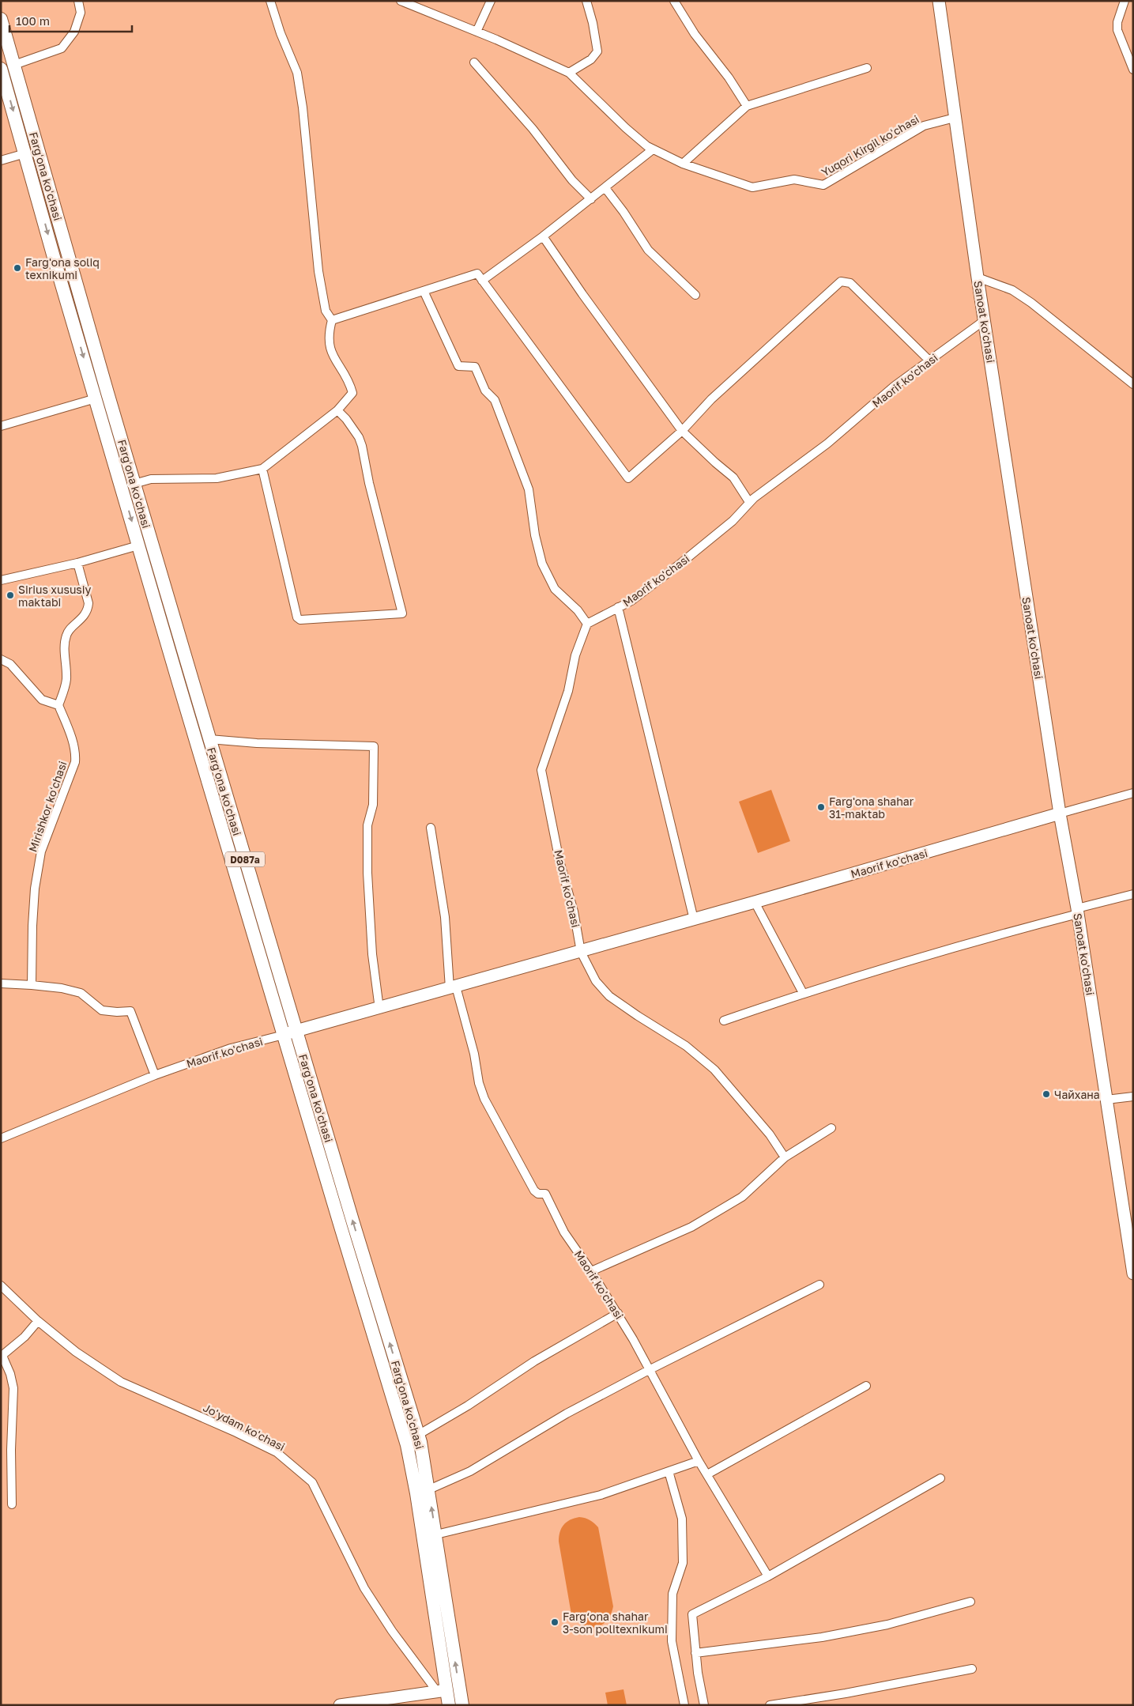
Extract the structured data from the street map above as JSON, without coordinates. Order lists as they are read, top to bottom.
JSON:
{
  "streets": {
    "main road": [
      "Fargʻona koʻchasi",
      "Sanoat ko'chasi",
      "Maorif ko'chasi",
      "D087a"
    ],
    "street": ["Yuqori Kirgil koʻchasi", "Mirishkor koʻchasi", "Jo'ydam ko'chasi"]
  },
  "crossings": [
    ["Yuqori Kirgil koʻchasi", "Sanoat ko'chasi"],
    ["Fargʻona koʻchasi", "Maorif ko'chasi"],
    ["Fargʻona koʻchasi", "Jo'ydam ko'chasi"],
    ["Sanoat ko'chasi", "Maorif ko'chasi"]
  ],
  "places": [
    "Farg'ona soliq texnikumi",
    "Sirius xususiy maktabi",
    "Farg'ona shahar 31-maktab",
    "Чайхана",
    "Farg‘ona shahar 3-son politexnikumi"
  ],
  "scale_bar": "100 m"
}
